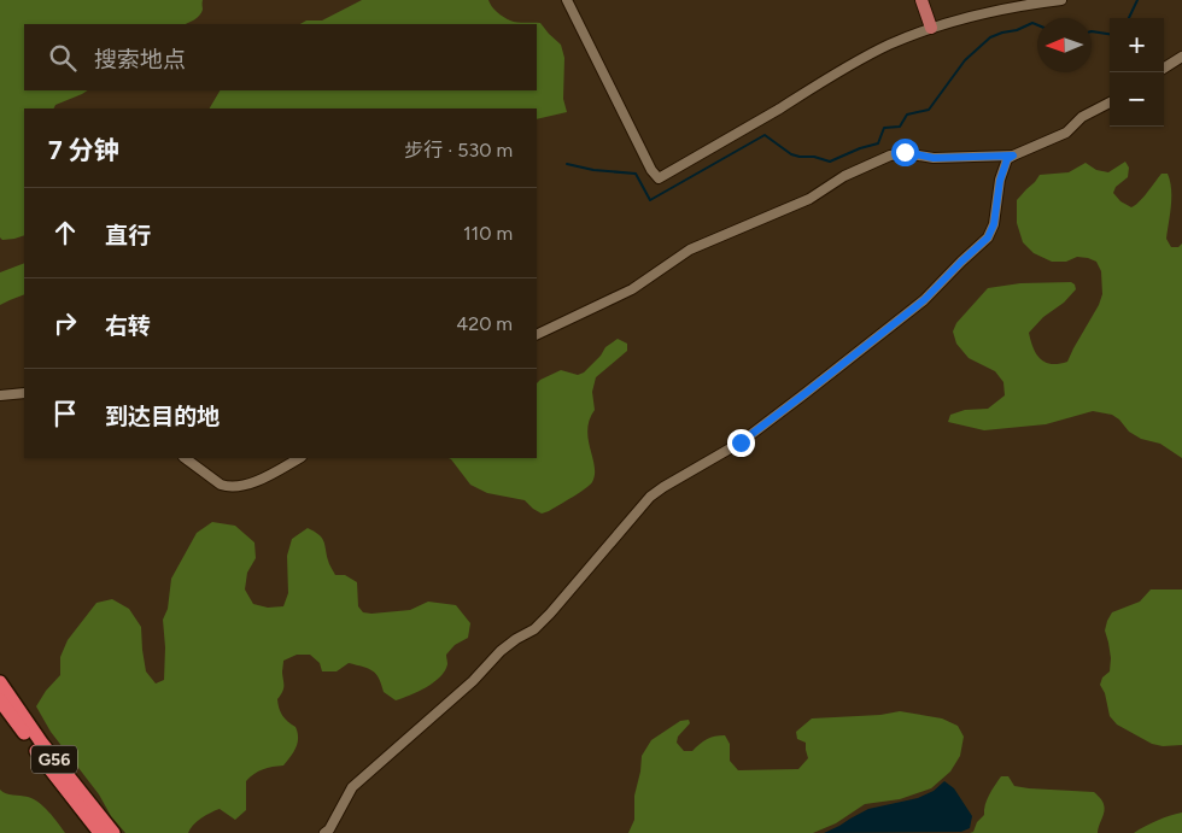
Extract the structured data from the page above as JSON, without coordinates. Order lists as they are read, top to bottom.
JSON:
{
  "streets": {
    "highway": ["G56"]
  },
  "north": "left",
  "page": {
    "map_buttons": ["+", "−"],
    "search": "搜索地点",
    "heading": ["7 分钟", "步行 · 530 m"],
    "list": [
      ["直行", "110 m"],
      ["右转", "420 m"],
      "到达目的地"
    ]
  }
}
